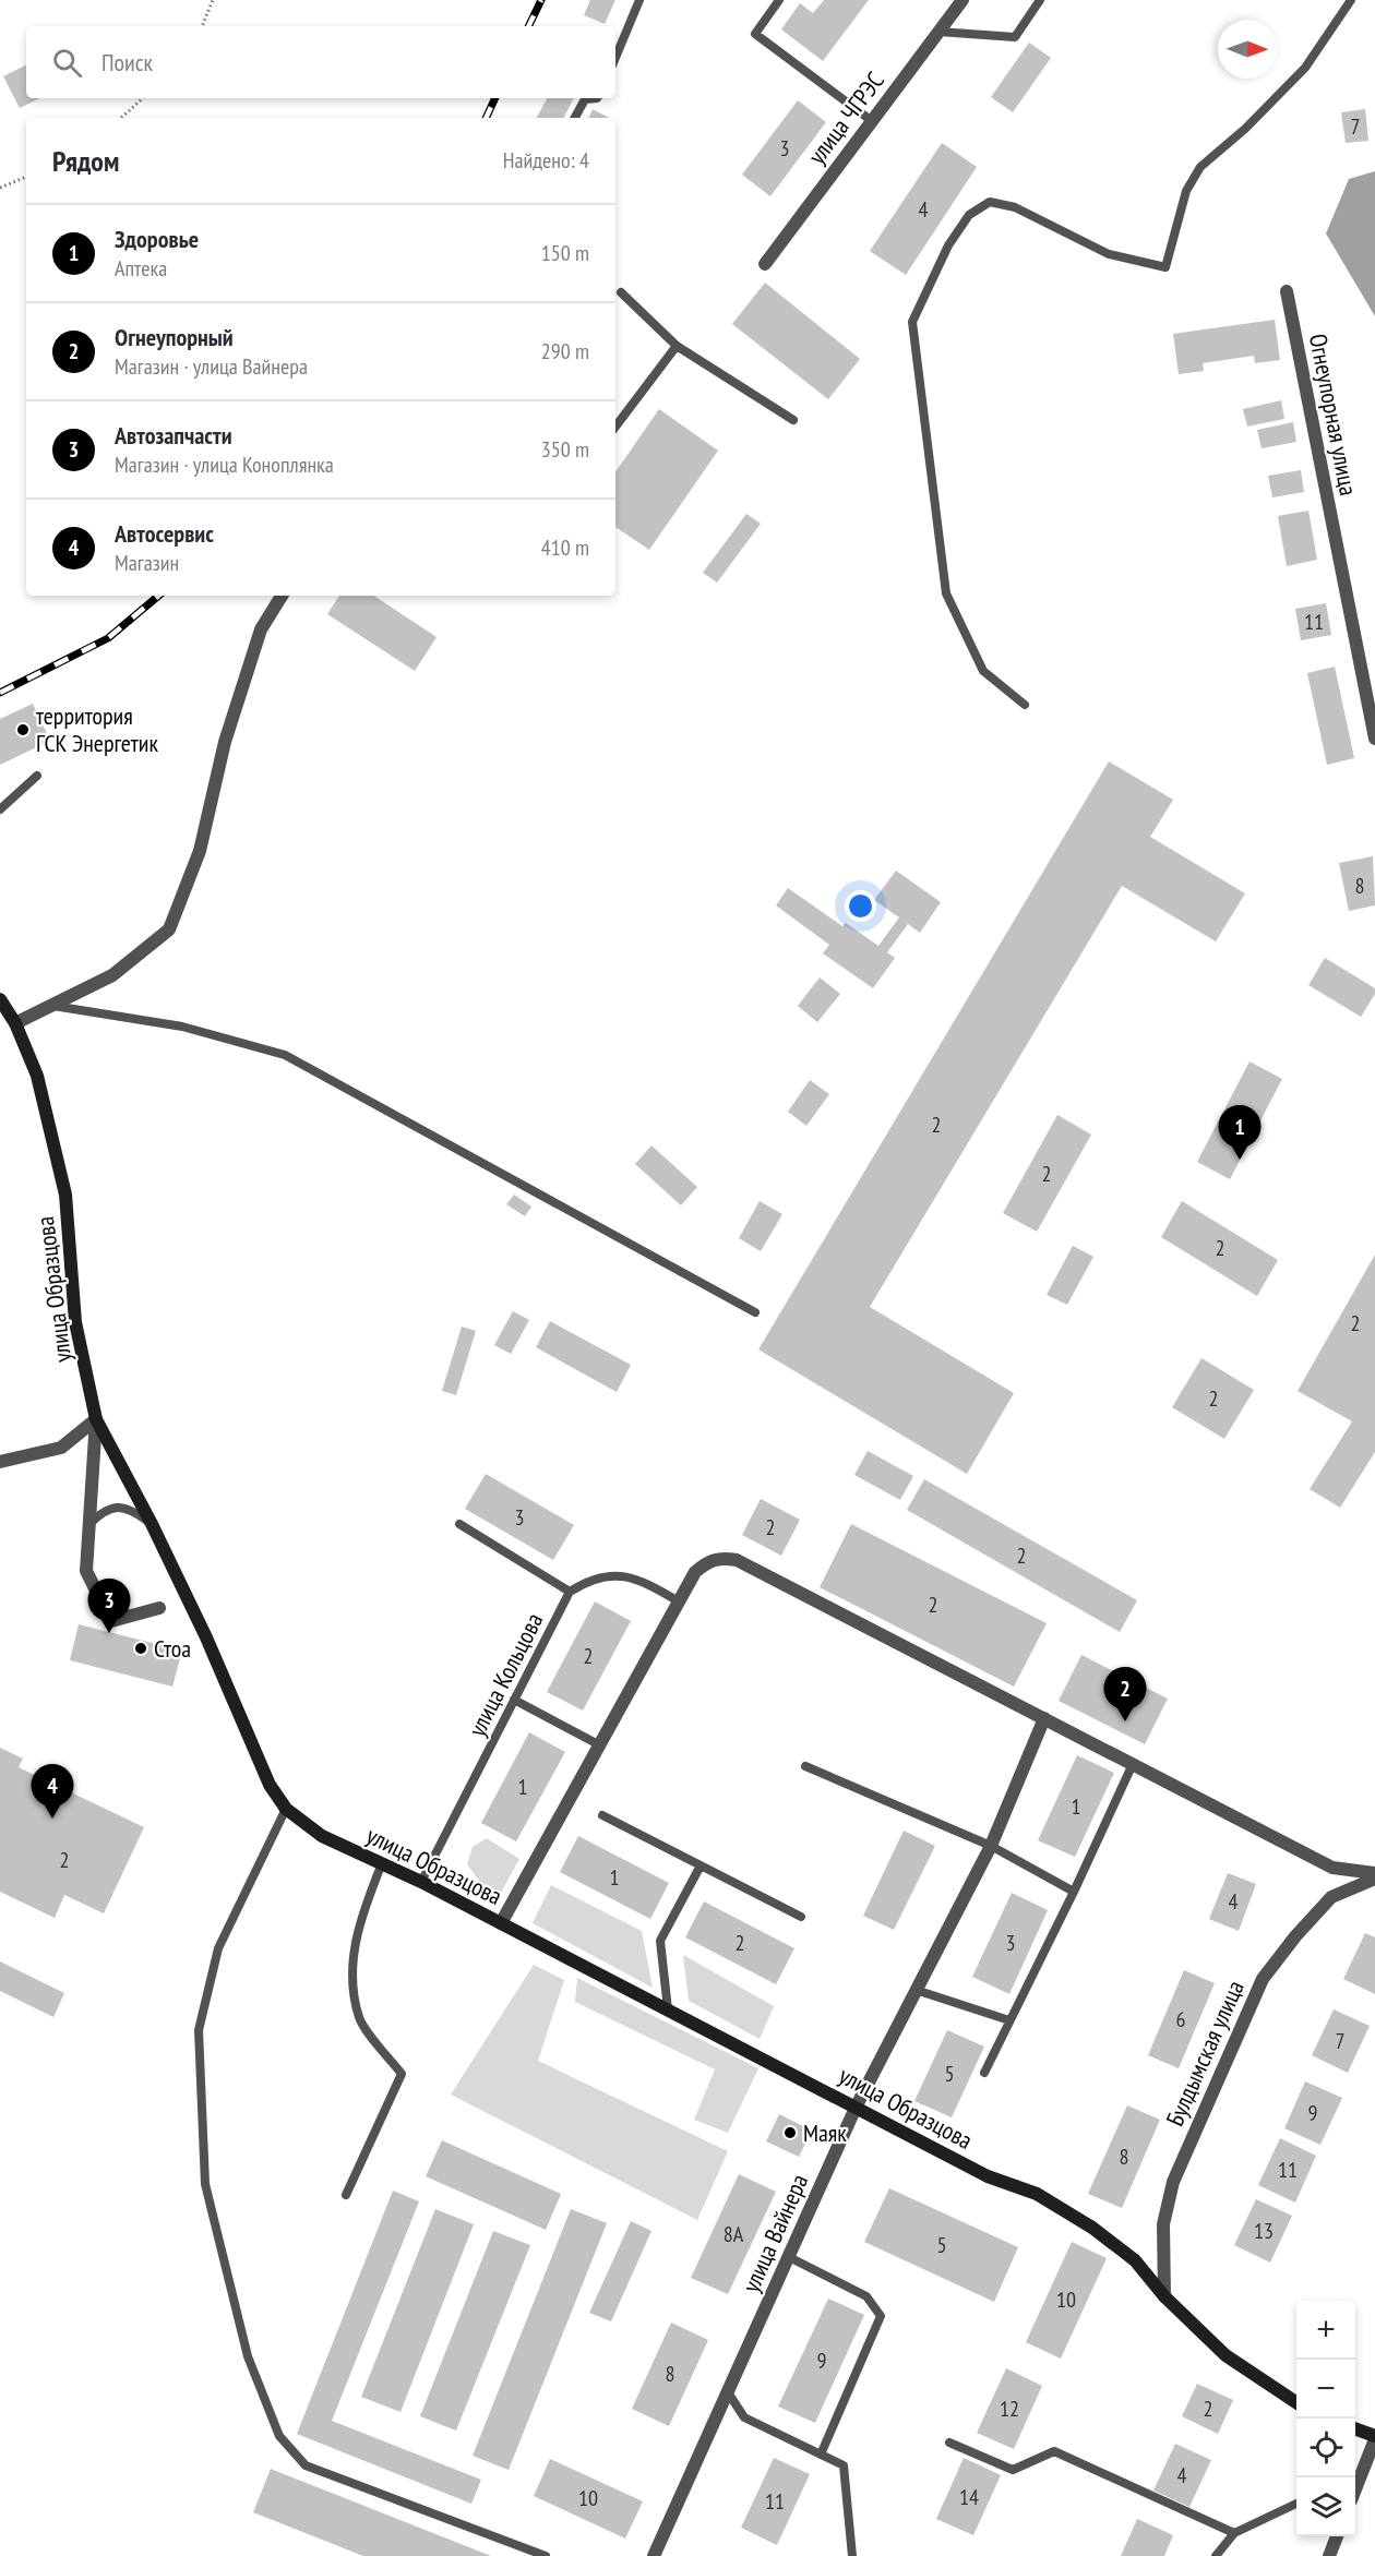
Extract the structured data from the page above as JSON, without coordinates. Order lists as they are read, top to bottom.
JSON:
{
  "streets": {
    "main road": ["улица Образцова"],
    "street": [
      "улица ЧГРЭС",
      "Огнеупорная улица",
      "Булдымская улица",
      "улица Вайнера"
    ],
    "lane": ["улица Кольцова"]
  },
  "crossings": [
    ["улица Образцова", "улица Кольцова"],
    ["улица Образцова", "Булдымская улица"],
    ["улица Образцова", "улица Вайнера"]
  ],
  "places": ["территория ГСК Энергетик", "Стоа", "Маяк"],
  "house_numbers": [
    "7",
    "3",
    "4",
    "11",
    "8",
    "2",
    "2",
    "2",
    "2",
    "2",
    "3",
    "2",
    "2",
    "2",
    "2",
    "1",
    "1",
    "2",
    "1",
    "4",
    "2",
    "3",
    "6",
    "7",
    "5",
    "9",
    "8",
    "11",
    "13",
    "8А",
    "5",
    "10",
    "9",
    "8",
    "12",
    "2",
    "4",
    "14",
    "10",
    "11"
  ],
  "north": "right",
  "page": {
    "search": "Поиск",
    "heading": ["Рядом", "Найдено: 4"],
    "list": [
      {
        "mark": "1",
        "name": "Здоровье",
        "note": "Аптека",
        "value": "150 m"
      },
      {
        "mark": "2",
        "name": "Огнеупорный",
        "note": "Магазин · улица Вайнера",
        "value": "290 m"
      },
      {
        "mark": "3",
        "name": "Автозапчасти",
        "note": "Магазин · улица Коноплянка",
        "value": "350 m"
      },
      {
        "mark": "4",
        "name": "Автосервис",
        "note": "Магазин",
        "value": "410 m"
      }
    ],
    "pins": [
      "1",
      "3",
      "2",
      "4"
    ],
    "map_buttons": ["+", "−"]
  }
}
